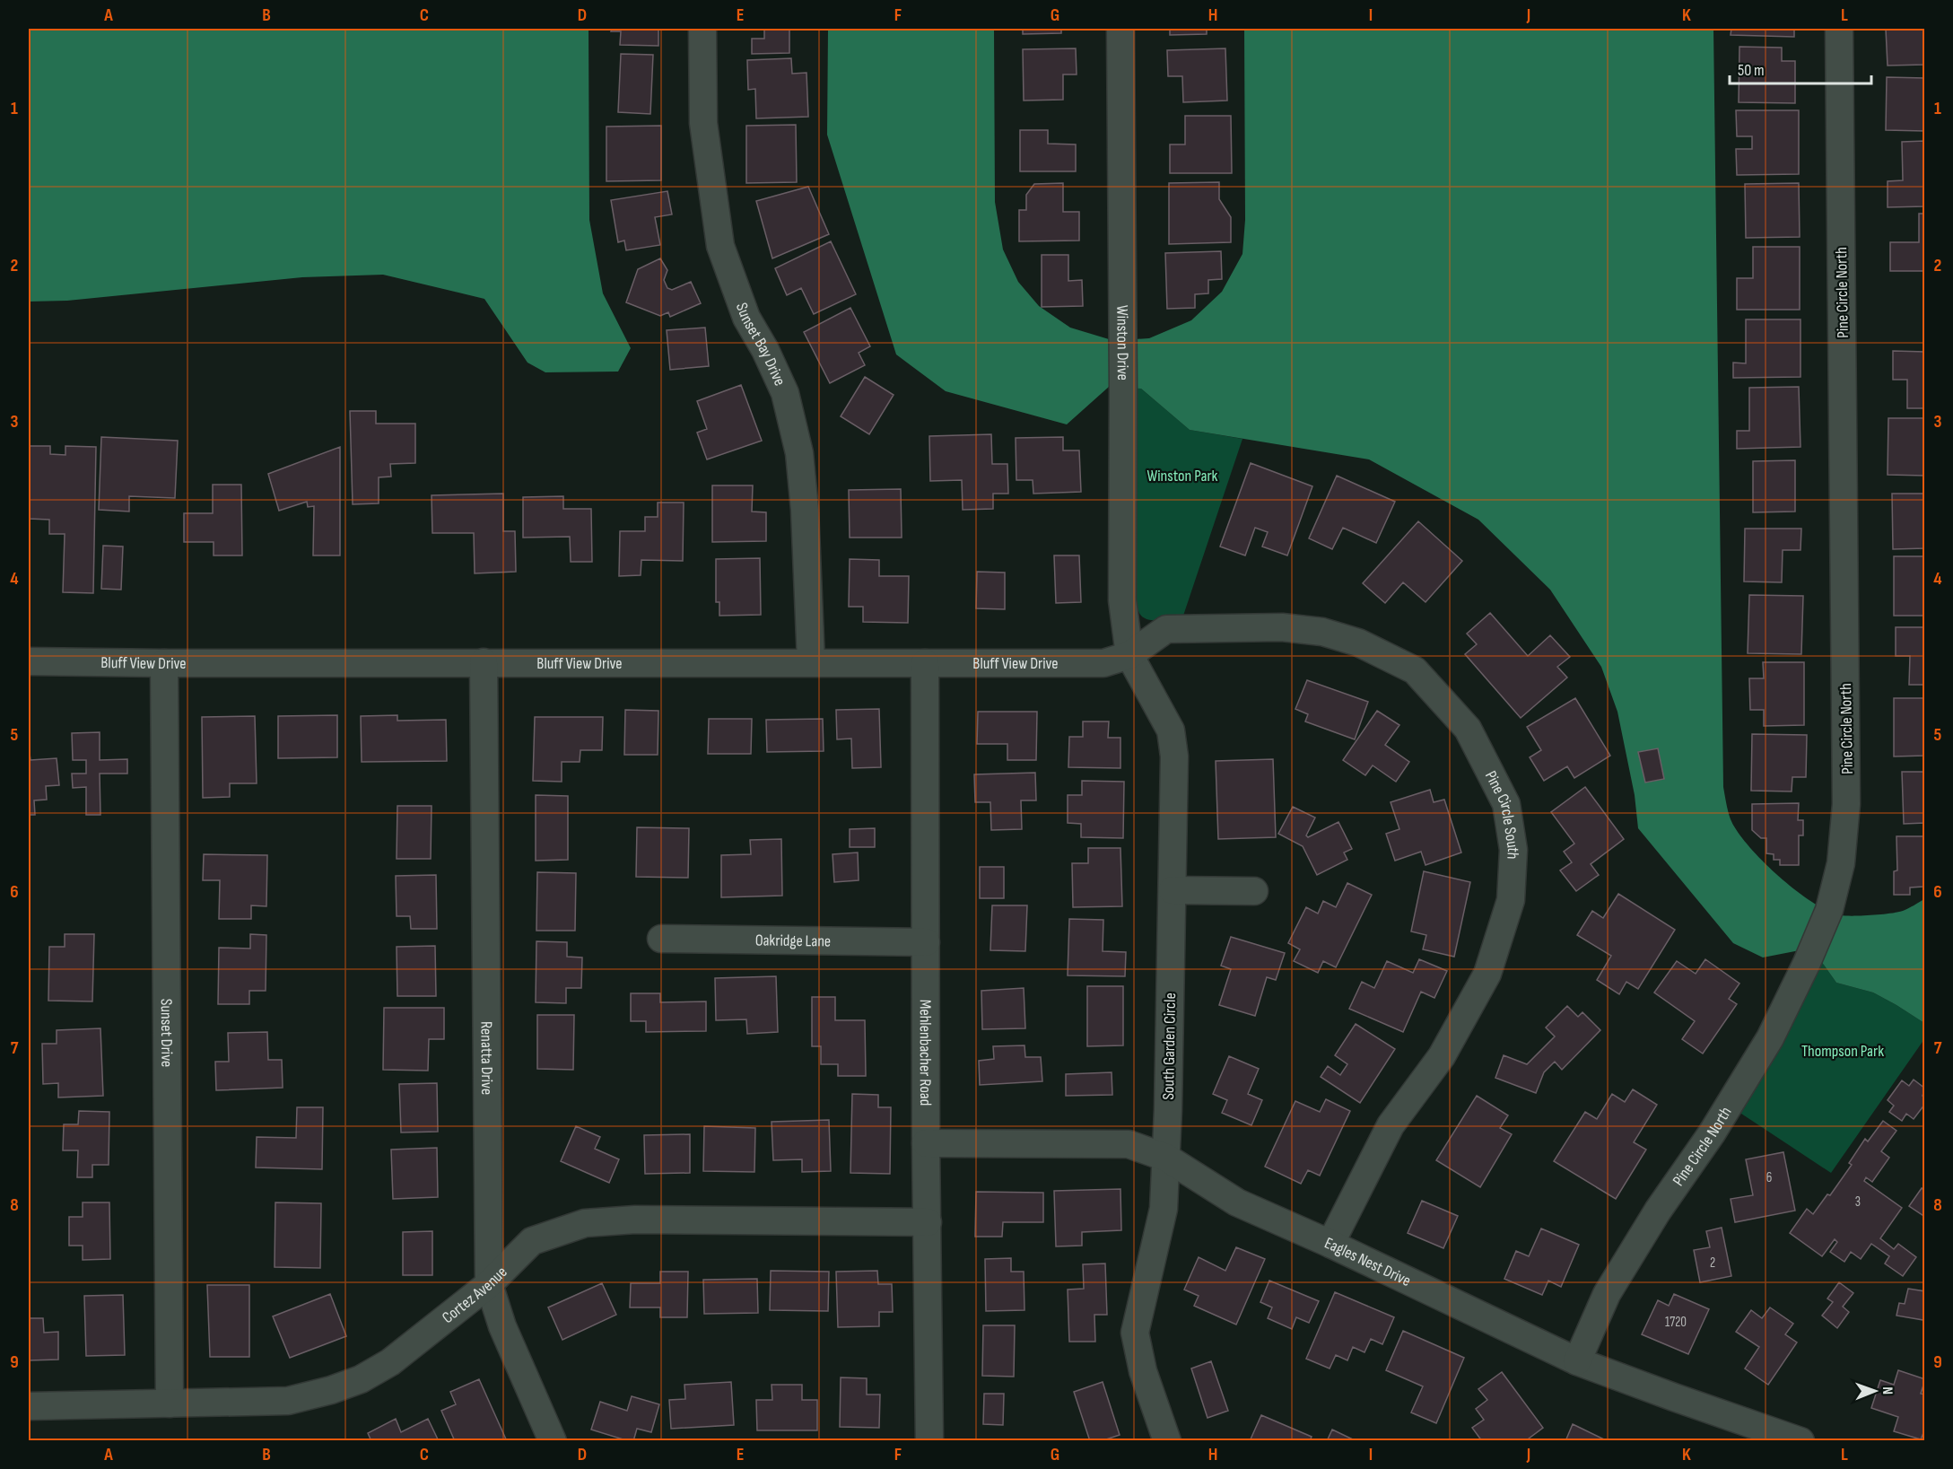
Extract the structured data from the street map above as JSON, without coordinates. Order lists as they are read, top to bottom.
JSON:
{
  "streets": {
    "street": [
      "Pine Circle North",
      "Winston Drive",
      "Sunset Bay Drive",
      "Bluff View Drive",
      "Pine Circle South",
      "Oakridge Lane",
      "Sunset Drive",
      "South Garden Circle",
      "Mehlenbacher Road",
      "Renatta Drive",
      "Eagles Nest Drive",
      "Cortez Avenue"
    ]
  },
  "crossings": [
    ["Pine Circle North", "Eagles Nest Drive"],
    ["Winston Drive", "Bluff View Drive"],
    ["Winston Drive", "Pine Circle South"],
    ["Winston Drive", "South Garden Circle"],
    ["Sunset Bay Drive", "Bluff View Drive"],
    ["Bluff View Drive", "Pine Circle South"],
    ["Bluff View Drive", "Sunset Drive"],
    ["Bluff View Drive", "South Garden Circle"],
    ["Bluff View Drive", "Mehlenbacher Road"],
    ["Bluff View Drive", "Renatta Drive"],
    ["Pine Circle South", "South Garden Circle"],
    ["Pine Circle South", "Eagles Nest Drive"],
    ["Oakridge Lane", "Mehlenbacher Road"],
    ["Sunset Drive", "Cortez Avenue"],
    ["South Garden Circle", "Eagles Nest Drive"],
    ["Mehlenbacher Road", "Eagles Nest Drive"],
    ["Mehlenbacher Road", "Cortez Avenue"],
    ["Renatta Drive", "Cortez Avenue"]
  ],
  "parks": ["Winston Park", "Thompson Park"],
  "house_numbers": [
    "6",
    "3",
    "2",
    "1720"
  ],
  "scale_bar": "50 m",
  "north": "right",
  "grid": {
    "columns": [
      "A",
      "B",
      "C",
      "D",
      "E",
      "F",
      "G",
      "H",
      "I",
      "J",
      "K",
      "L"
    ],
    "rows": [
      "1",
      "2",
      "3",
      "4",
      "5",
      "6",
      "7",
      "8",
      "9"
    ]
  }
}
